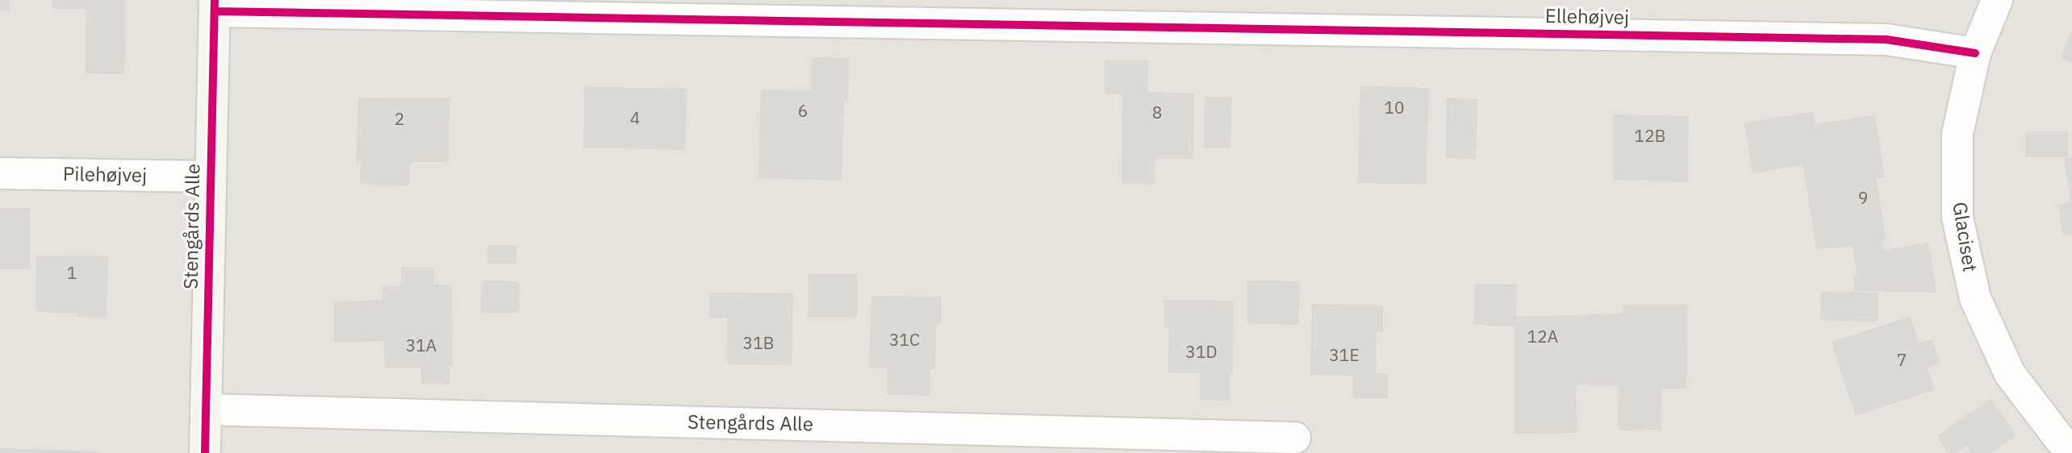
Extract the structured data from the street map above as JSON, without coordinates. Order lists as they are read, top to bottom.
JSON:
{
  "streets": {
    "street": [
      "Ellehøjvej",
      "Pilehøjvej",
      "Stengårds Alle",
      "Glaciset"
    ]
  },
  "crossings": [
    ["Ellehøjvej", "Stengårds Alle"],
    ["Ellehøjvej", "Glaciset"],
    ["Pilehøjvej", "Stengårds Alle"]
  ],
  "house_numbers": [
    "10",
    "6",
    "8",
    "4",
    "2",
    "12B",
    "9",
    "1",
    "12A",
    "31C",
    "31B",
    "31A",
    "31D",
    "31E",
    "7"
  ]
}
